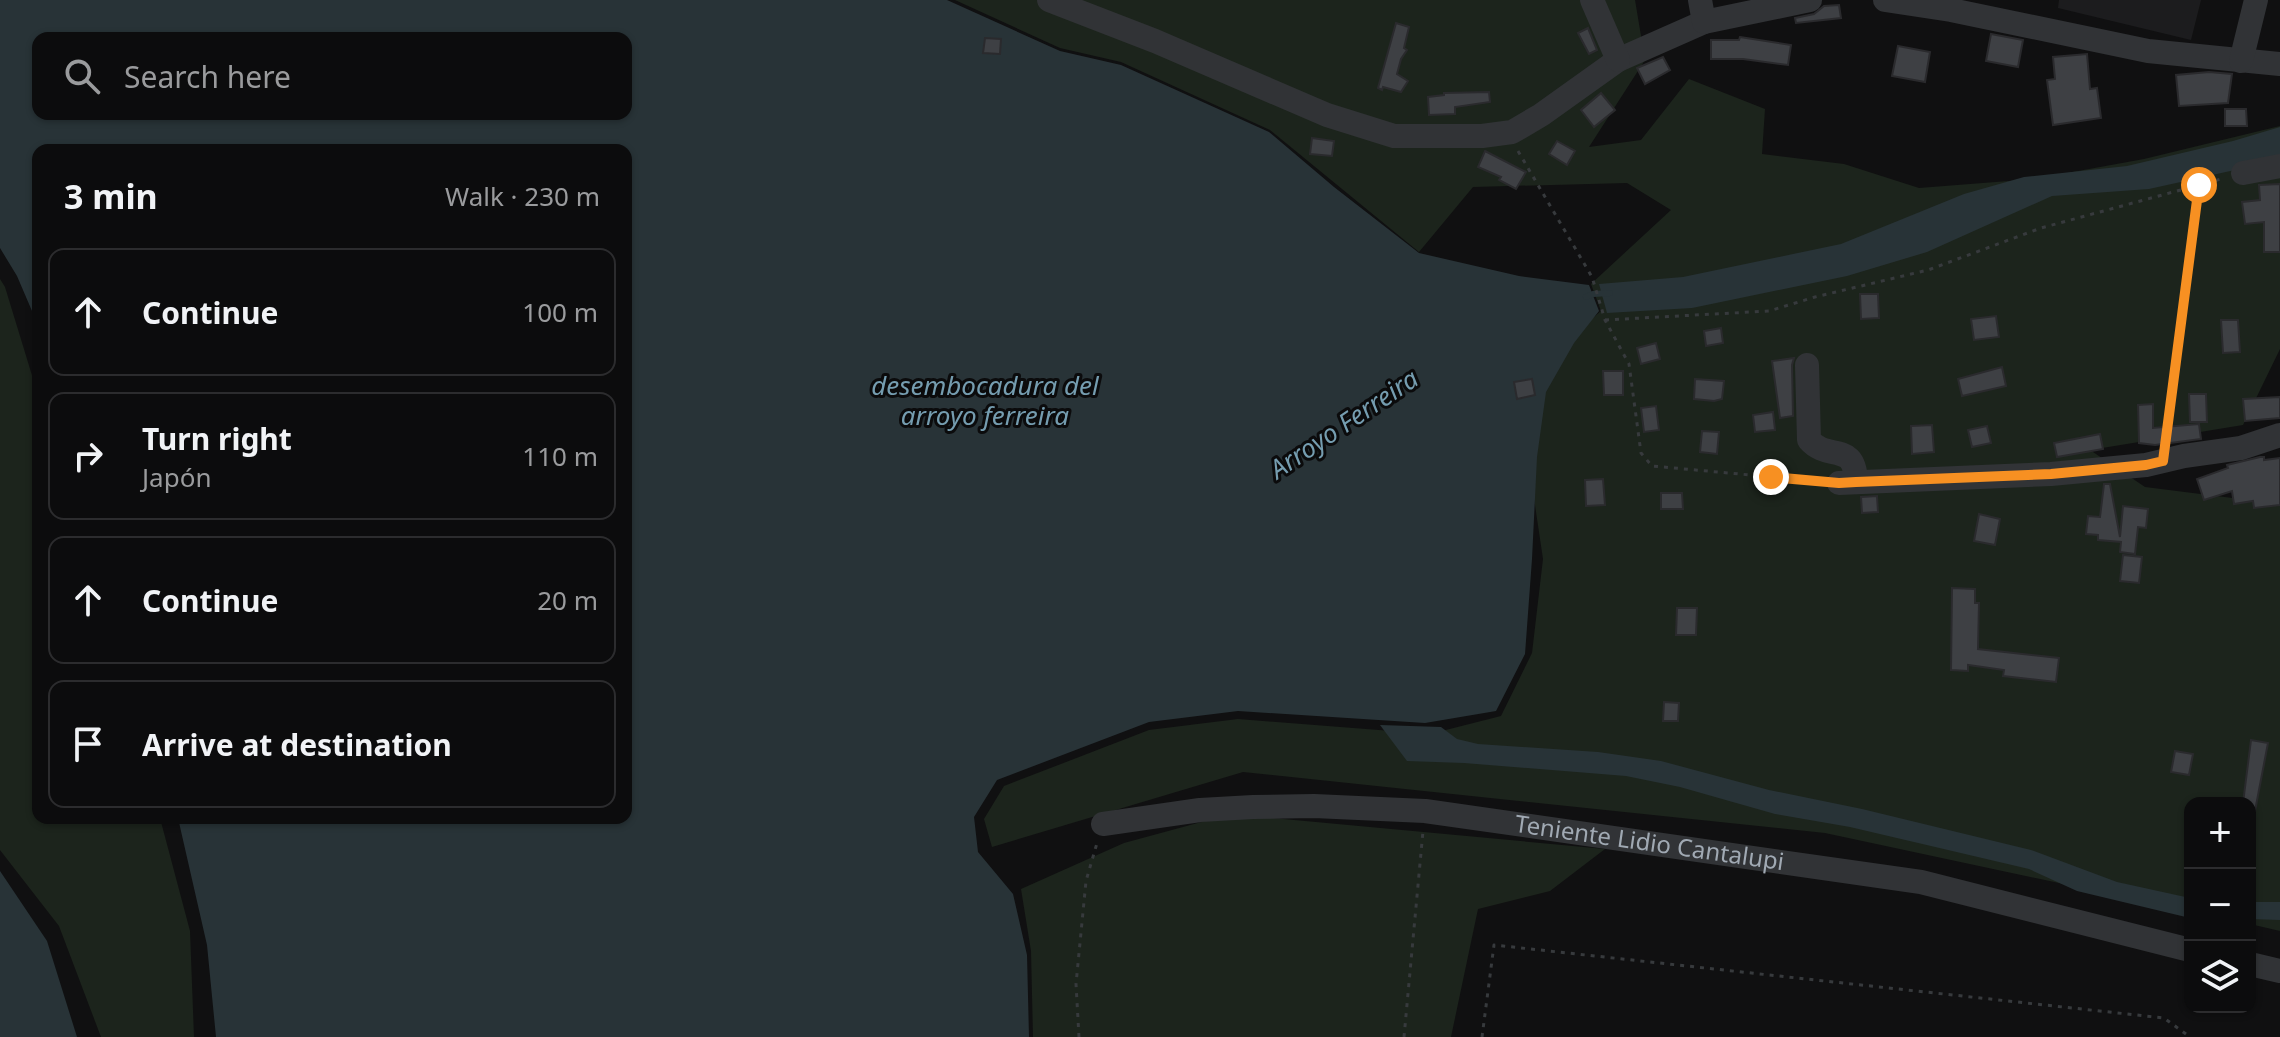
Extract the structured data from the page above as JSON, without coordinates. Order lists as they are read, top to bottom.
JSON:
{
  "streets": {
    "street": ["Teniente Lidio Cantalupi"]
  },
  "water": ["desembocadura del arroyo ferreira", "Arroyo Ferreira"],
  "page": {
    "search": "Search here",
    "heading": ["3 min", "Walk · 230 m"],
    "list": [
      ["Continue", "100 m"],
      ["Turn right", "Japón", "110 m"],
      ["Continue", "20 m"],
      "Arrive at destination"
    ],
    "map_buttons": ["+", "−"]
  }
}
